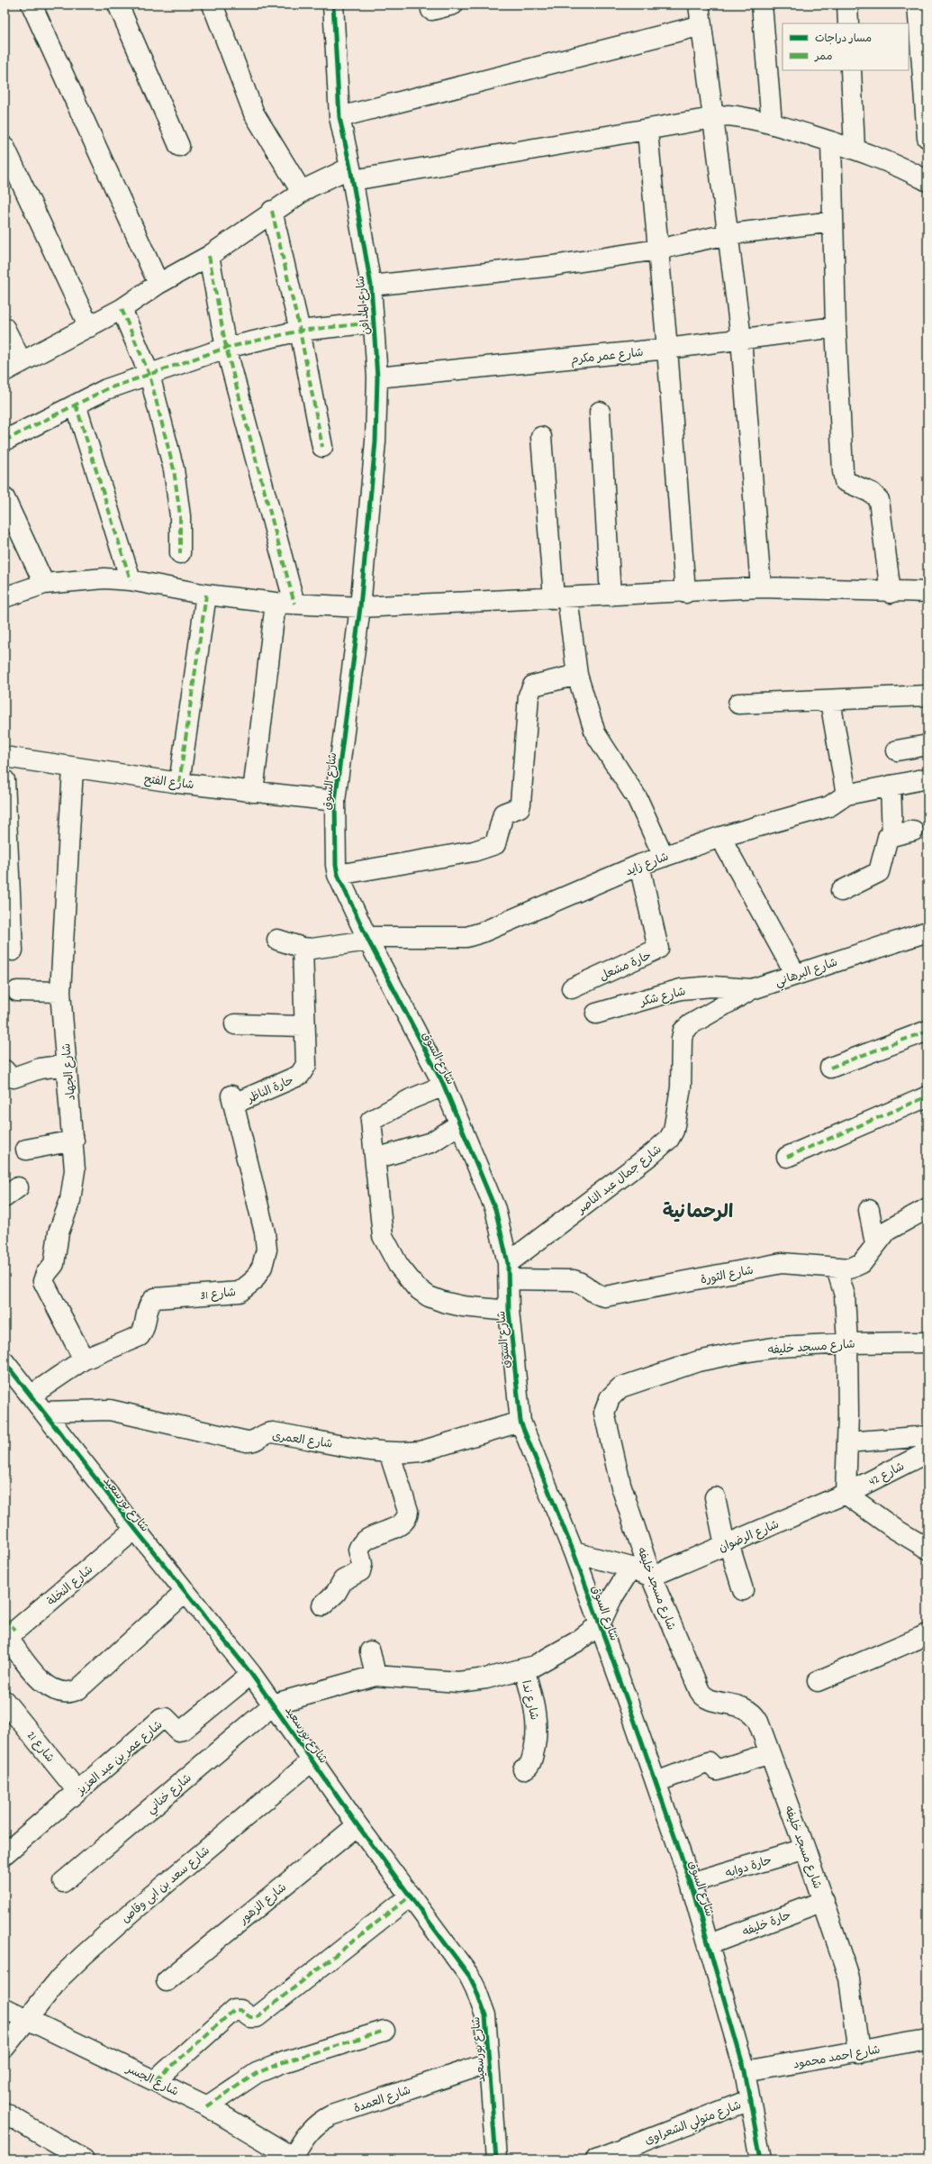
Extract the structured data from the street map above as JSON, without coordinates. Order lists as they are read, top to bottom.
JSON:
{
  "streets": {
    "street": [
      "شارع المدافن",
      "شارع عمر مكرم",
      "شارع الفتح",
      "شارع السوق",
      "شارع زايد",
      "حارة مشعل",
      "شارع البرهاني",
      "شارع شكر",
      "شارع الجهاد",
      "حارة الناظر",
      "شارع جمال عبد الناصر",
      "شارع الثورة",
      "شارع 31",
      "شارع مسجد خليفه",
      "شارع العمرى",
      "شارع 42",
      "شارع بورسعيد",
      "شارع الرضوان",
      "شارع النخلة",
      "شارع ندا",
      "شارع 21",
      "شارع عمر بن عبد العزيز",
      "شارع خناني",
      "حارة دوابه",
      "شارع سعد بن ابى وقاص",
      "شارع الزهور",
      "حارة خليفه",
      "شارع احمد محمود",
      "شارع الجسر",
      "شارع العمدة",
      "شارع متولي الشعراوى"
    ]
  },
  "crossings": [
    ["شارع المدافن", "شارع عمر مكرم"],
    ["شارع المدافن", "شارع السوق"],
    ["شارع الفتح", "شارع السوق"],
    ["شارع الفتح", "شارع الجهاد"],
    ["شارع السوق", "شارع زايد"],
    ["شارع السوق", "شارع جمال عبد الناصر"],
    ["شارع السوق", "شارع الثورة"],
    ["شارع السوق", "شارع العمرى"],
    ["شارع السوق", "حارة دوابه"],
    ["شارع السوق", "حارة خليفه"],
    ["شارع السوق", "شارع احمد محمود"],
    ["شارع السوق", "شارع متولي الشعراوى"],
    ["شارع زايد", "حارة مشعل"],
    ["شارع زايد", "حارة الناظر"],
    ["شارع البرهاني", "شارع شكر"],
    ["شارع البرهاني", "شارع جمال عبد الناصر"],
    ["شارع الجهاد", "شارع 31"],
    ["حارة الناظر", "شارع 31"],
    ["شارع جمال عبد الناصر", "شارع الثورة"],
    ["شارع 31", "شارع بورسعيد"],
    ["شارع مسجد خليفه", "شارع الرضوان"],
    ["شارع مسجد خليفه", "حارة دوابه"],
    ["شارع مسجد خليفه", "حارة خليفه"],
    ["شارع مسجد خليفه", "شارع احمد محمود"],
    ["شارع العمرى", "شارع بورسعيد"],
    ["شارع 42", "شارع الرضوان"],
    ["شارع بورسعيد", "شارع النخلة"],
    ["شارع بورسعيد", "شارع عمر بن عبد العزيز"],
    ["شارع بورسعيد", "شارع خناني"],
    ["شارع بورسعيد", "شارع سعد بن ابى وقاص"],
    ["شارع بورسعيد", "شارع الزهور"],
    ["شارع بورسعيد", "شارع العمدة"],
    ["شارع 21", "شارع عمر بن عبد العزيز"],
    ["شارع سعد بن ابى وقاص", "شارع الجسر"],
    ["شارع الجسر", "شارع العمدة"]
  ],
  "districts": ["الرحمانية"],
  "legend": ["مسار دراجات", "ممر"]
}
